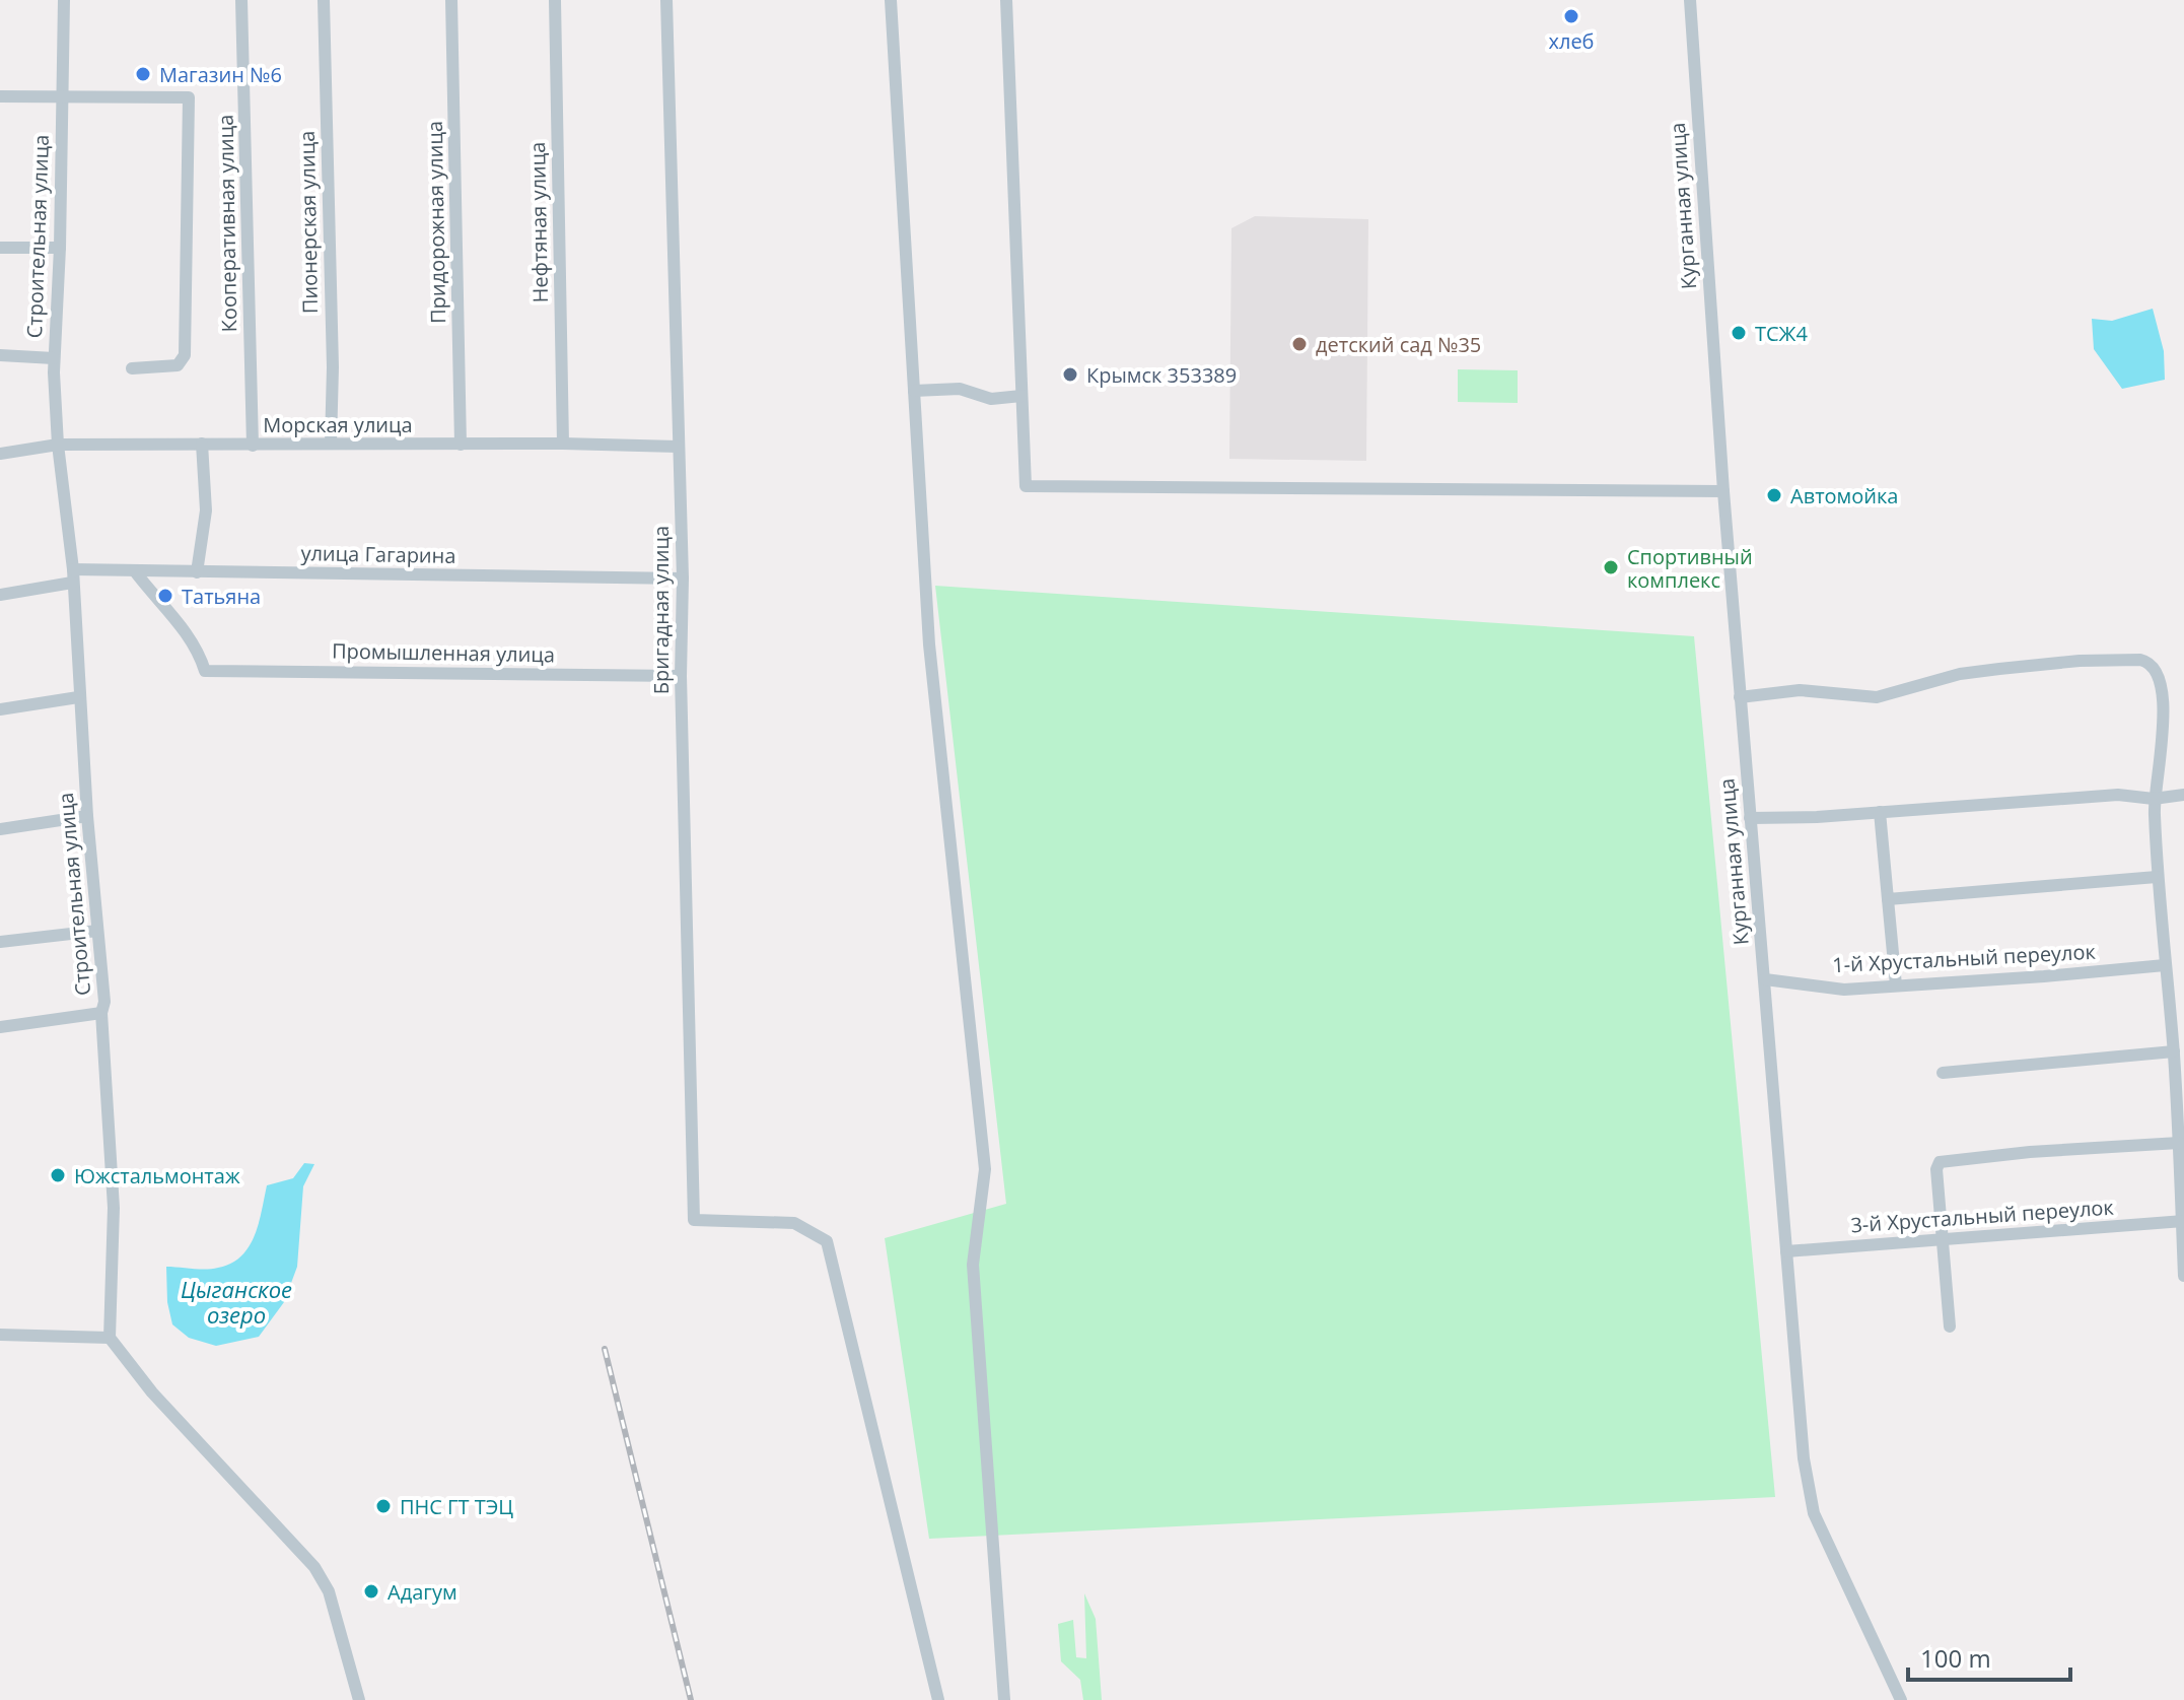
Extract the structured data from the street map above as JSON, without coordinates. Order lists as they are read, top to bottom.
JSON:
{
  "streets": {
    "street": [
      "Курганная улица",
      "Пионерская улица",
      "Придорожная улица",
      "Нефтяная улица",
      "Кооперативная улица",
      "Строительная улица",
      "Морская улица",
      "улица Гагарина",
      "Бригадная улица",
      "Промышленная улица",
      "1-й Хрустальный переулок",
      "3-й Хрустальный переулок"
    ]
  },
  "crossings": [
    ["Курганная улица", "1-й Хрустальный переулок"],
    ["Курганная улица", "3-й Хрустальный переулок"],
    ["Пионерская улица", "Морская улица"],
    ["Придорожная улица", "Морская улица"],
    ["Нефтяная улица", "Морская улица"],
    ["Кооперативная улица", "Морская улица"],
    ["Строительная улица", "Морская улица"],
    ["Строительная улица", "улица Гагарина"],
    ["Морская улица", "Бригадная улица"],
    ["улица Гагарина", "Бригадная улица"],
    ["улица Гагарина", "Промышленная улица"],
    ["Бригадная улица", "Промышленная улица"]
  ],
  "water": ["Цыганское озеро"],
  "places": [
    "хлеб",
    "Магазин №6",
    "ТСЖ4",
    "детский сад №35",
    "Крымск 353389",
    "Автомойка",
    "Спортивный комплекс",
    "Татьяна",
    "Южстальмонтаж",
    "ПНС ГТ ТЭЦ",
    "Адагум"
  ],
  "scale_bar": "100 m"
}
